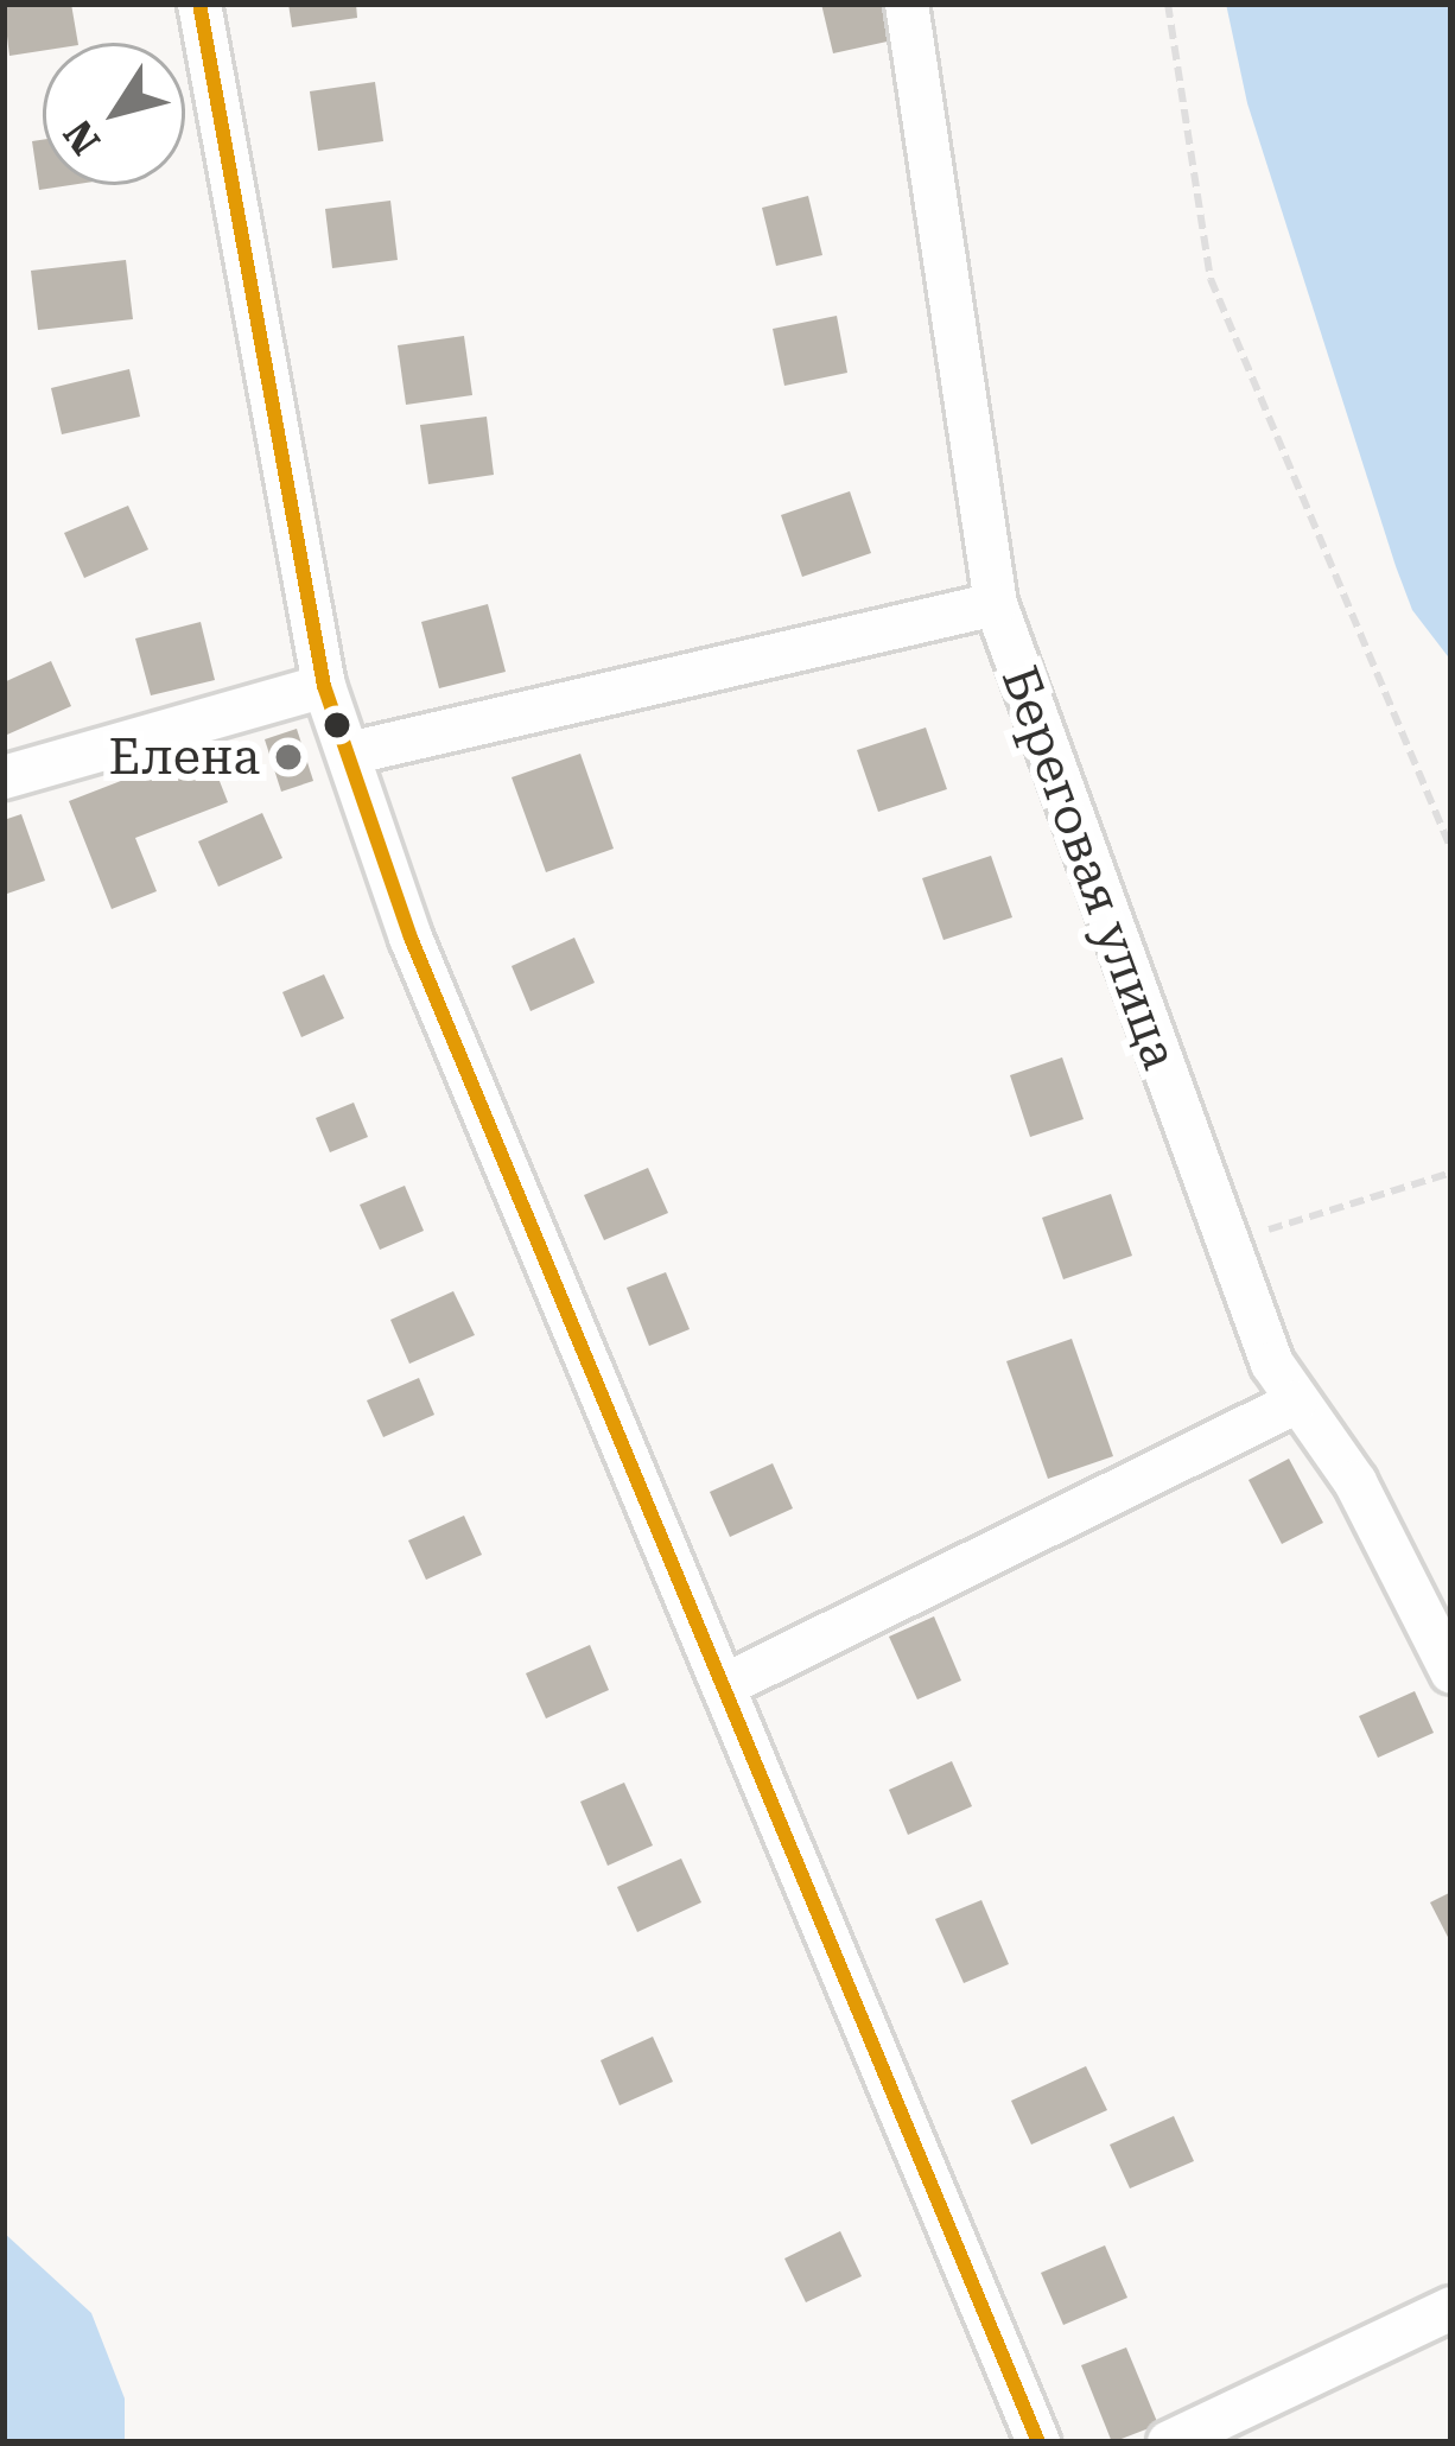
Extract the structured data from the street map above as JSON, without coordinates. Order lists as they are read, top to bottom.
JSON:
{
  "streets": {
    "street": ["Береговая улица"]
  },
  "places": ["Елена"],
  "north": "bottom left"
}
